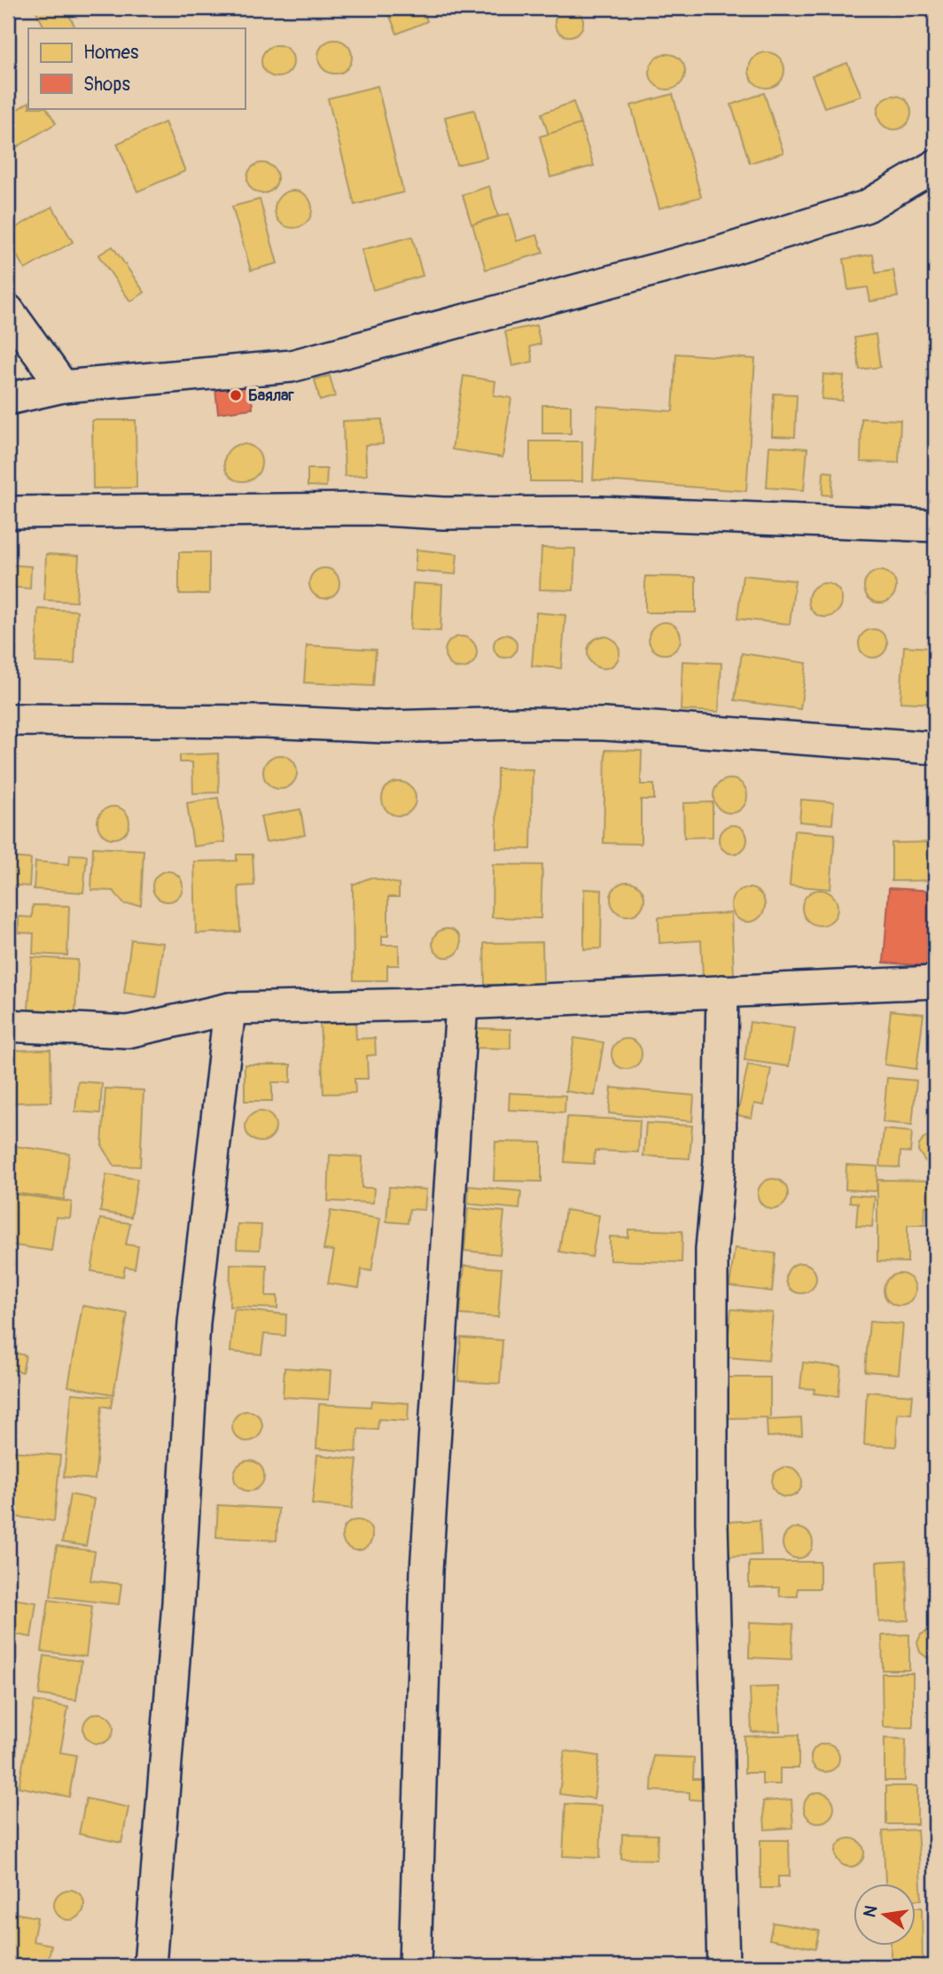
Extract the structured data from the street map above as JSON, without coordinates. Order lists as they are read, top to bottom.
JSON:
{
  "places": ["Баялаг"],
  "legend": ["Homes", "Shops"],
  "north": "left"
}
